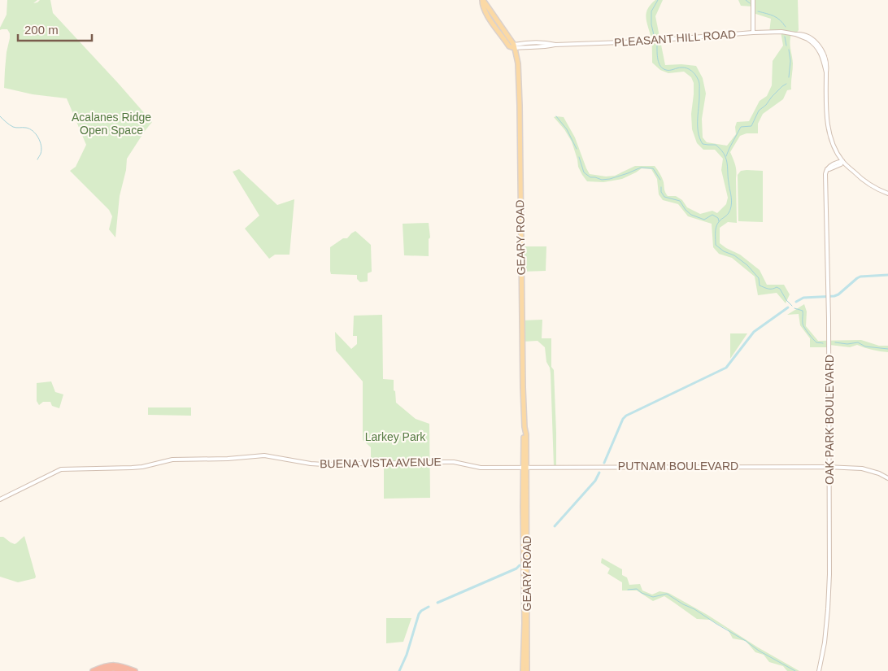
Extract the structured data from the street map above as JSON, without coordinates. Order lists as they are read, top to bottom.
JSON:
{
  "streets": {
    "main road": ["GEARY ROAD"],
    "street": [
      "PLEASANT HILL ROAD",
      "OAK PARK BOULEVARD",
      "BUENA VISTA AVENUE",
      "PUTNAM BOULEVARD"
    ]
  },
  "crossings": [
    ["PLEASANT HILL ROAD", "GEARY ROAD"],
    ["PLEASANT HILL ROAD", "OAK PARK BOULEVARD"],
    ["GEARY ROAD", "BUENA VISTA AVENUE"],
    ["GEARY ROAD", "PUTNAM BOULEVARD"],
    ["OAK PARK BOULEVARD", "PUTNAM BOULEVARD"],
    ["BUENA VISTA AVENUE", "PUTNAM BOULEVARD"]
  ],
  "parks": ["Acalanes Ridge Open Space", "Larkey Park"],
  "scale_bar": "200 m"
}
